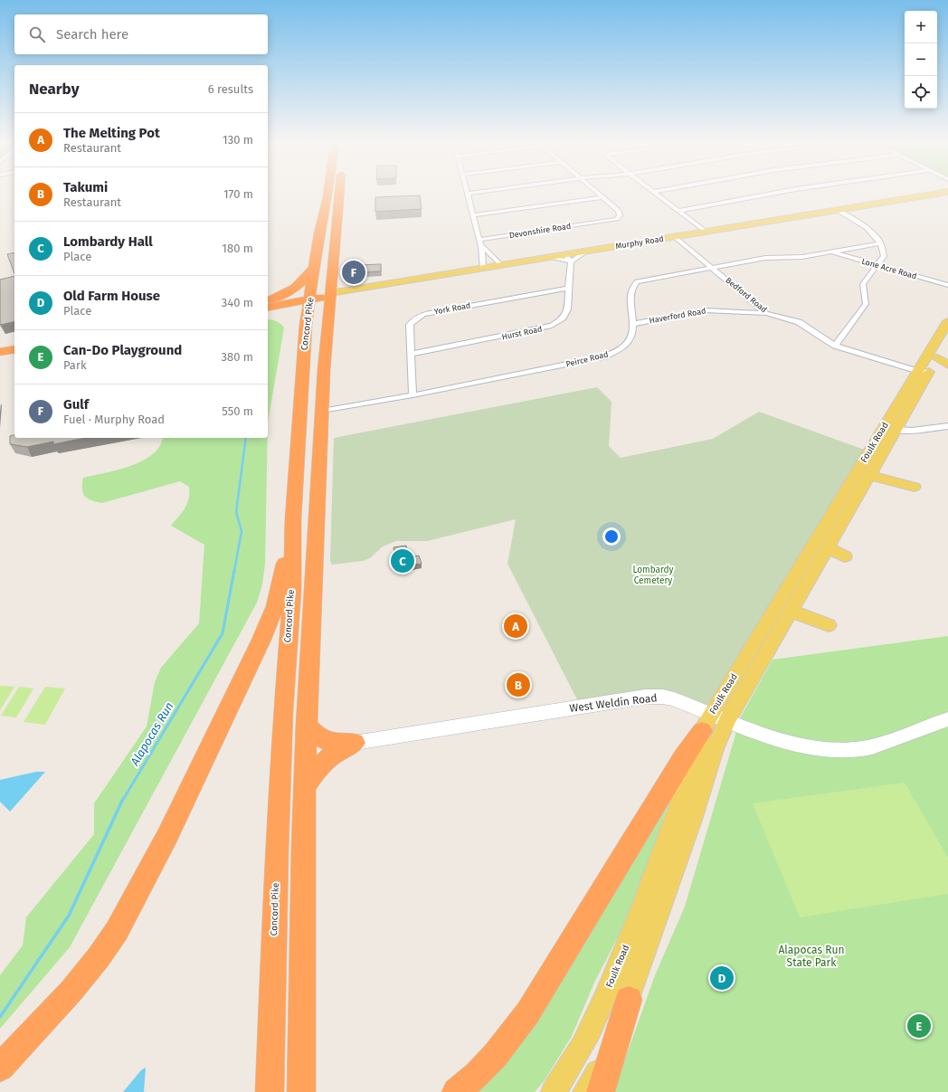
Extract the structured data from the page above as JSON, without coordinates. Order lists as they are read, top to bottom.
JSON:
{
  "streets": {
    "highway": ["Concord Pike"],
    "main road": ["Murphy Road", "Foulk Road", "West Weldin Road"],
    "street": [
      "Devonshire Road",
      "Lone Acre Road",
      "Bedford Road",
      "York Road",
      "Haverford Road",
      "Hurst Road",
      "Peirce Road"
    ]
  },
  "crossings": [
    ["Murphy Road", "Bedford Road"],
    ["Murphy Road", "Hurst Road"],
    ["Lone Acre Road", "Peirce Road"],
    ["Bedford Road", "Haverford Road"],
    ["Bedford Road", "Peirce Road"],
    ["Bedford Road", "Foulk Road"],
    ["York Road", "Hurst Road"],
    ["York Road", "Peirce Road"],
    ["Haverford Road", "Peirce Road"],
    ["Foulk Road", "West Weldin Road"]
  ],
  "water": ["Alapocas Run"],
  "parks": ["Lombardy Cemetery", "Alapocas Run State Park"],
  "page": {
    "map_buttons": ["+", "−"],
    "search": "Search here",
    "heading": ["Nearby", "6 results"],
    "list": [
      {
        "mark": "A",
        "name": "The Melting Pot",
        "note": "Restaurant",
        "value": "130 m"
      },
      {
        "mark": "B",
        "name": "Takumi",
        "note": "Restaurant",
        "value": "170 m"
      },
      {
        "mark": "C",
        "name": "Lombardy Hall",
        "note": "Place",
        "value": "180 m"
      },
      {
        "mark": "D",
        "name": "Old Farm House",
        "note": "Place",
        "value": "340 m"
      },
      {
        "mark": "E",
        "name": "Can-Do Playground",
        "note": "Park",
        "value": "380 m"
      },
      {
        "mark": "F",
        "name": "Gulf",
        "note": "Fuel · Murphy Road",
        "value": "550 m"
      }
    ],
    "pins": [
      "F",
      "C",
      "A",
      "B",
      "D",
      "E"
    ]
  }
}
